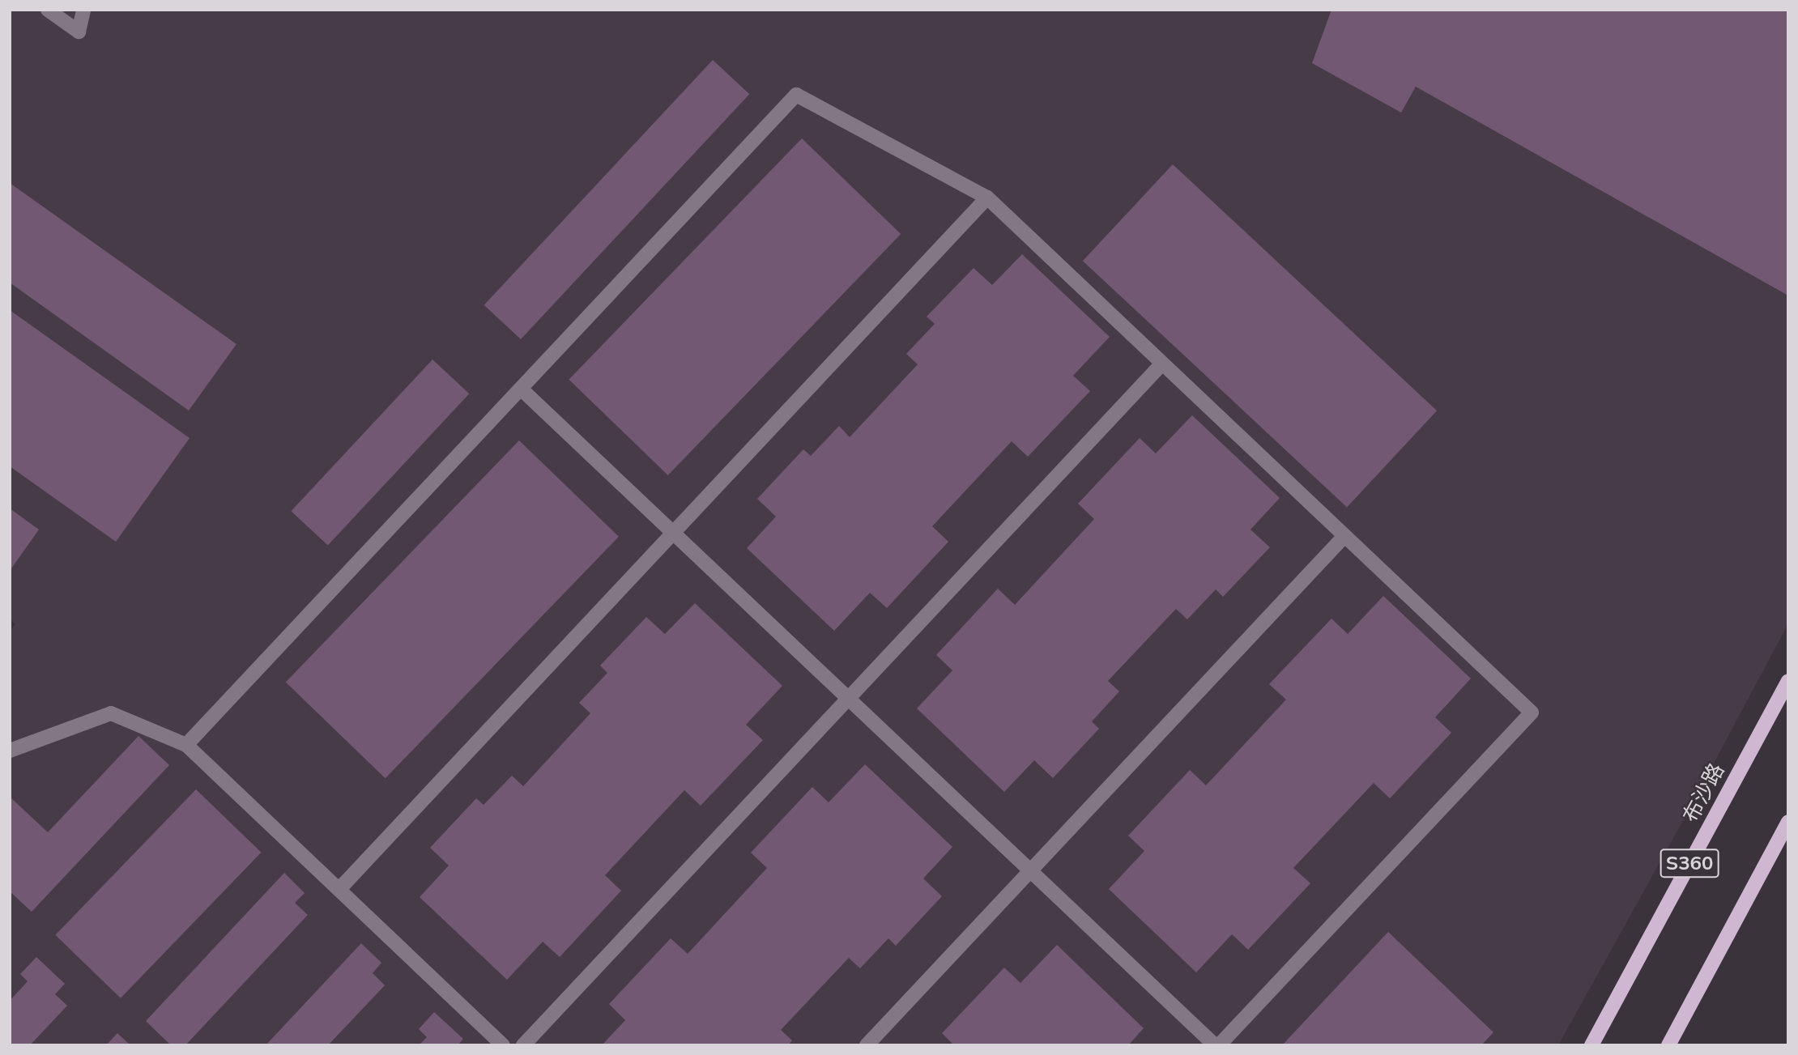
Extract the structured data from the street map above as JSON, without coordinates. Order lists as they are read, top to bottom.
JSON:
{
  "streets": {
    "main road": ["布沙路", "S360"]
  }
}
